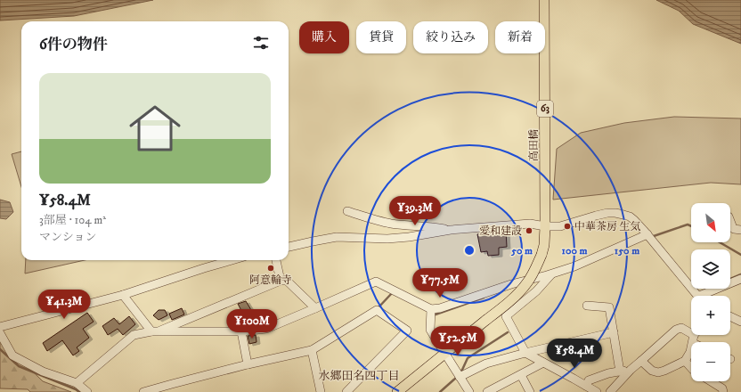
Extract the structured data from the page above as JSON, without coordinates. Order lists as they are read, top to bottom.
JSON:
{
  "streets": {
    "main road": ["63", "高田橋"]
  },
  "crossings": [
    ["63", "高田橋"]
  ],
  "districts": ["水郷田名四丁目"],
  "places": ["中華茶房 生気", "愛和建設", "阿意輪寺"],
  "north": "bottom right",
  "page": {
    "chip": [
      "購入",
      "賃貸",
      "絞り込み",
      "新着"
    ],
    "heading": "6件の物件",
    "list": [
      {
        "name": "¥58.4M",
        "note": "3部屋 · 104 m² · マンション"
      }
    ],
    "price": [
      "¥39.3M",
      "¥77.5M",
      "¥41.3M",
      "¥100M",
      "¥52.5M",
      "¥58.4M"
    ],
    "map_buttons": ["+", "−"]
  },
  "rings": ["50 m", "100 m", "150 m"]
}
